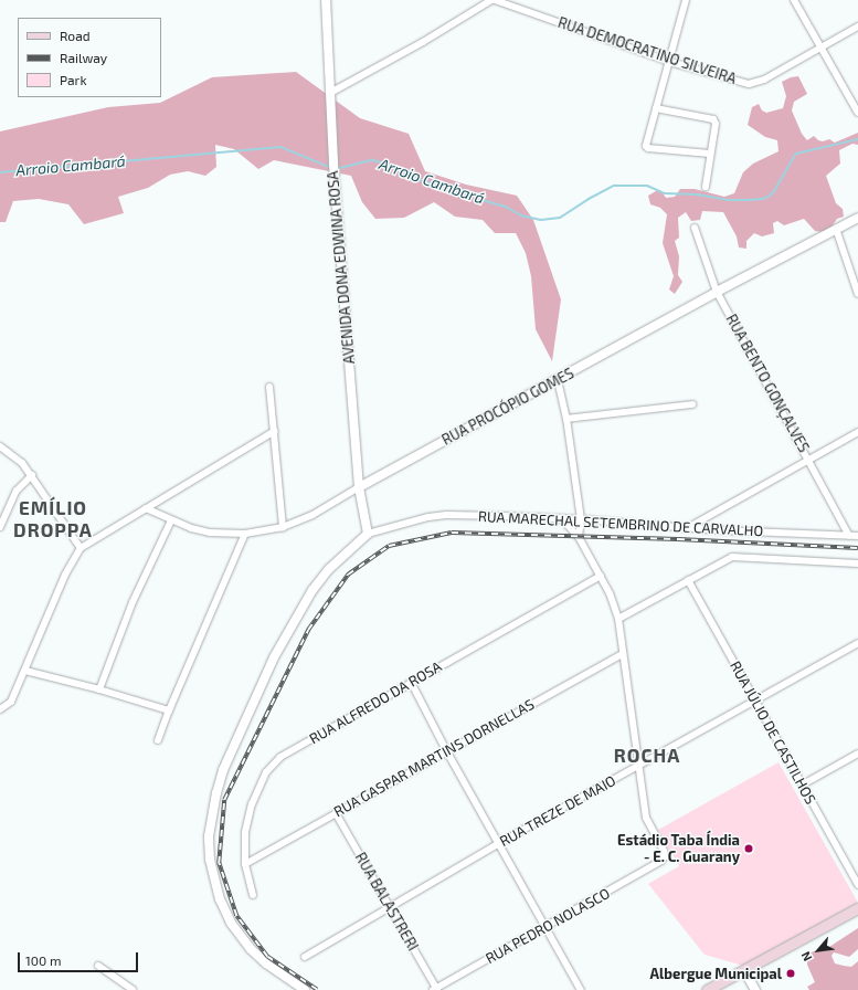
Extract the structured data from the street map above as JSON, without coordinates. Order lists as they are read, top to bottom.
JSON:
{
  "streets": {
    "street": [
      "RUA DEMOCRATINO SILVEIRA",
      "AVENIDA DONA EDWINA ROSA",
      "RUA BENTO GONÇALVES",
      "RUA PROCÓPIO GOMES",
      "RUA MARECHAL SETEMBRINO DE CARVALHO",
      "RUA ALFREDO DA ROSA",
      "RUA JÚLIO DE CASTILHOS",
      "RUA GASPAR MARTINS DORNELLAS",
      "RUA TREZE DE MAIO",
      "RUA BALASTRERI",
      "RUA PEDRO NOLASCO"
    ]
  },
  "crossings": [
    ["AVENIDA DONA EDWINA ROSA", "RUA PROCÓPIO GOMES"],
    ["AVENIDA DONA EDWINA ROSA", "RUA MARECHAL SETEMBRINO DE CARVALHO"],
    ["RUA BENTO GONÇALVES", "RUA PROCÓPIO GOMES"],
    ["RUA BENTO GONÇALVES", "RUA MARECHAL SETEMBRINO DE CARVALHO"],
    ["RUA ALFREDO DA ROSA", "RUA GASPAR MARTINS DORNELLAS"],
    ["RUA JÚLIO DE CASTILHOS", "RUA TREZE DE MAIO"],
    ["RUA GASPAR MARTINS DORNELLAS", "RUA BALASTRERI"],
    ["RUA TREZE DE MAIO", "RUA BALASTRERI"],
    ["RUA TREZE DE MAIO", "RUA PEDRO NOLASCO"],
    ["RUA BALASTRERI", "RUA PEDRO NOLASCO"]
  ],
  "districts": ["EMÍLIO DROPPA", "ROCHA"],
  "water": ["Arroio Cambará"],
  "places": ["Estádio Taba Índia - E. C. Guarany", "Albergue Municipal"],
  "legend": ["Road", "Railway", "Park"],
  "scale_bar": "100 m",
  "north": "bottom left"
}
